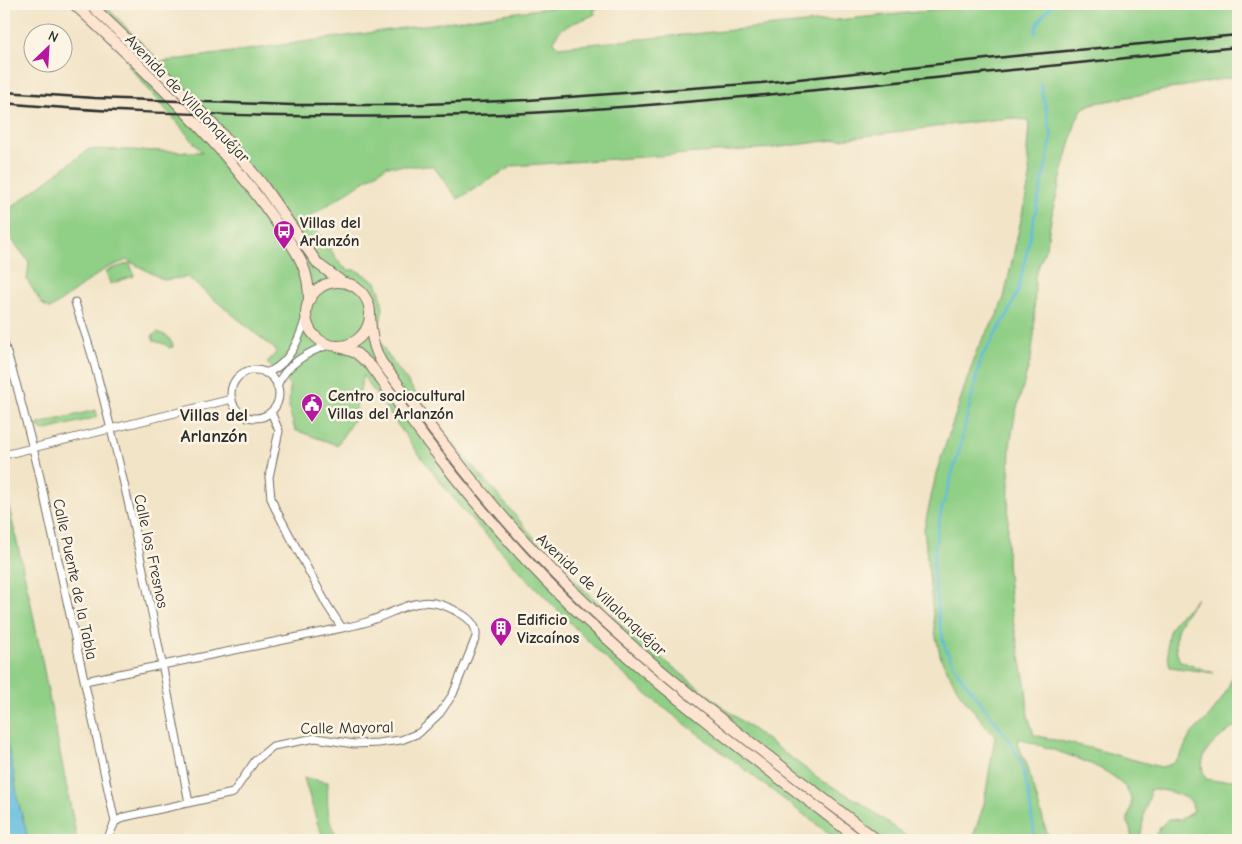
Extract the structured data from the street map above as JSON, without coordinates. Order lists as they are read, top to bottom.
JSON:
{
  "streets": {
    "street": [
      "Avenida de Villalonquéjar",
      "Calle los Fresnos",
      "Calle Puente de la Tabla",
      "Calle Mayoral"
    ]
  },
  "crossings": [
    ["Calle los Fresnos", "Calle Mayoral"],
    ["Calle Puente de la Tabla", "Calle Mayoral"]
  ],
  "districts": ["Villas del Arlanzón"],
  "places": {
    "bus stop": ["Villas del Arlanzón"],
    "public building": ["Centro sociocultural Villas del Arlanzón"],
    "building": ["Edificio Vizcaínos"]
  },
  "north": "top right"
}
